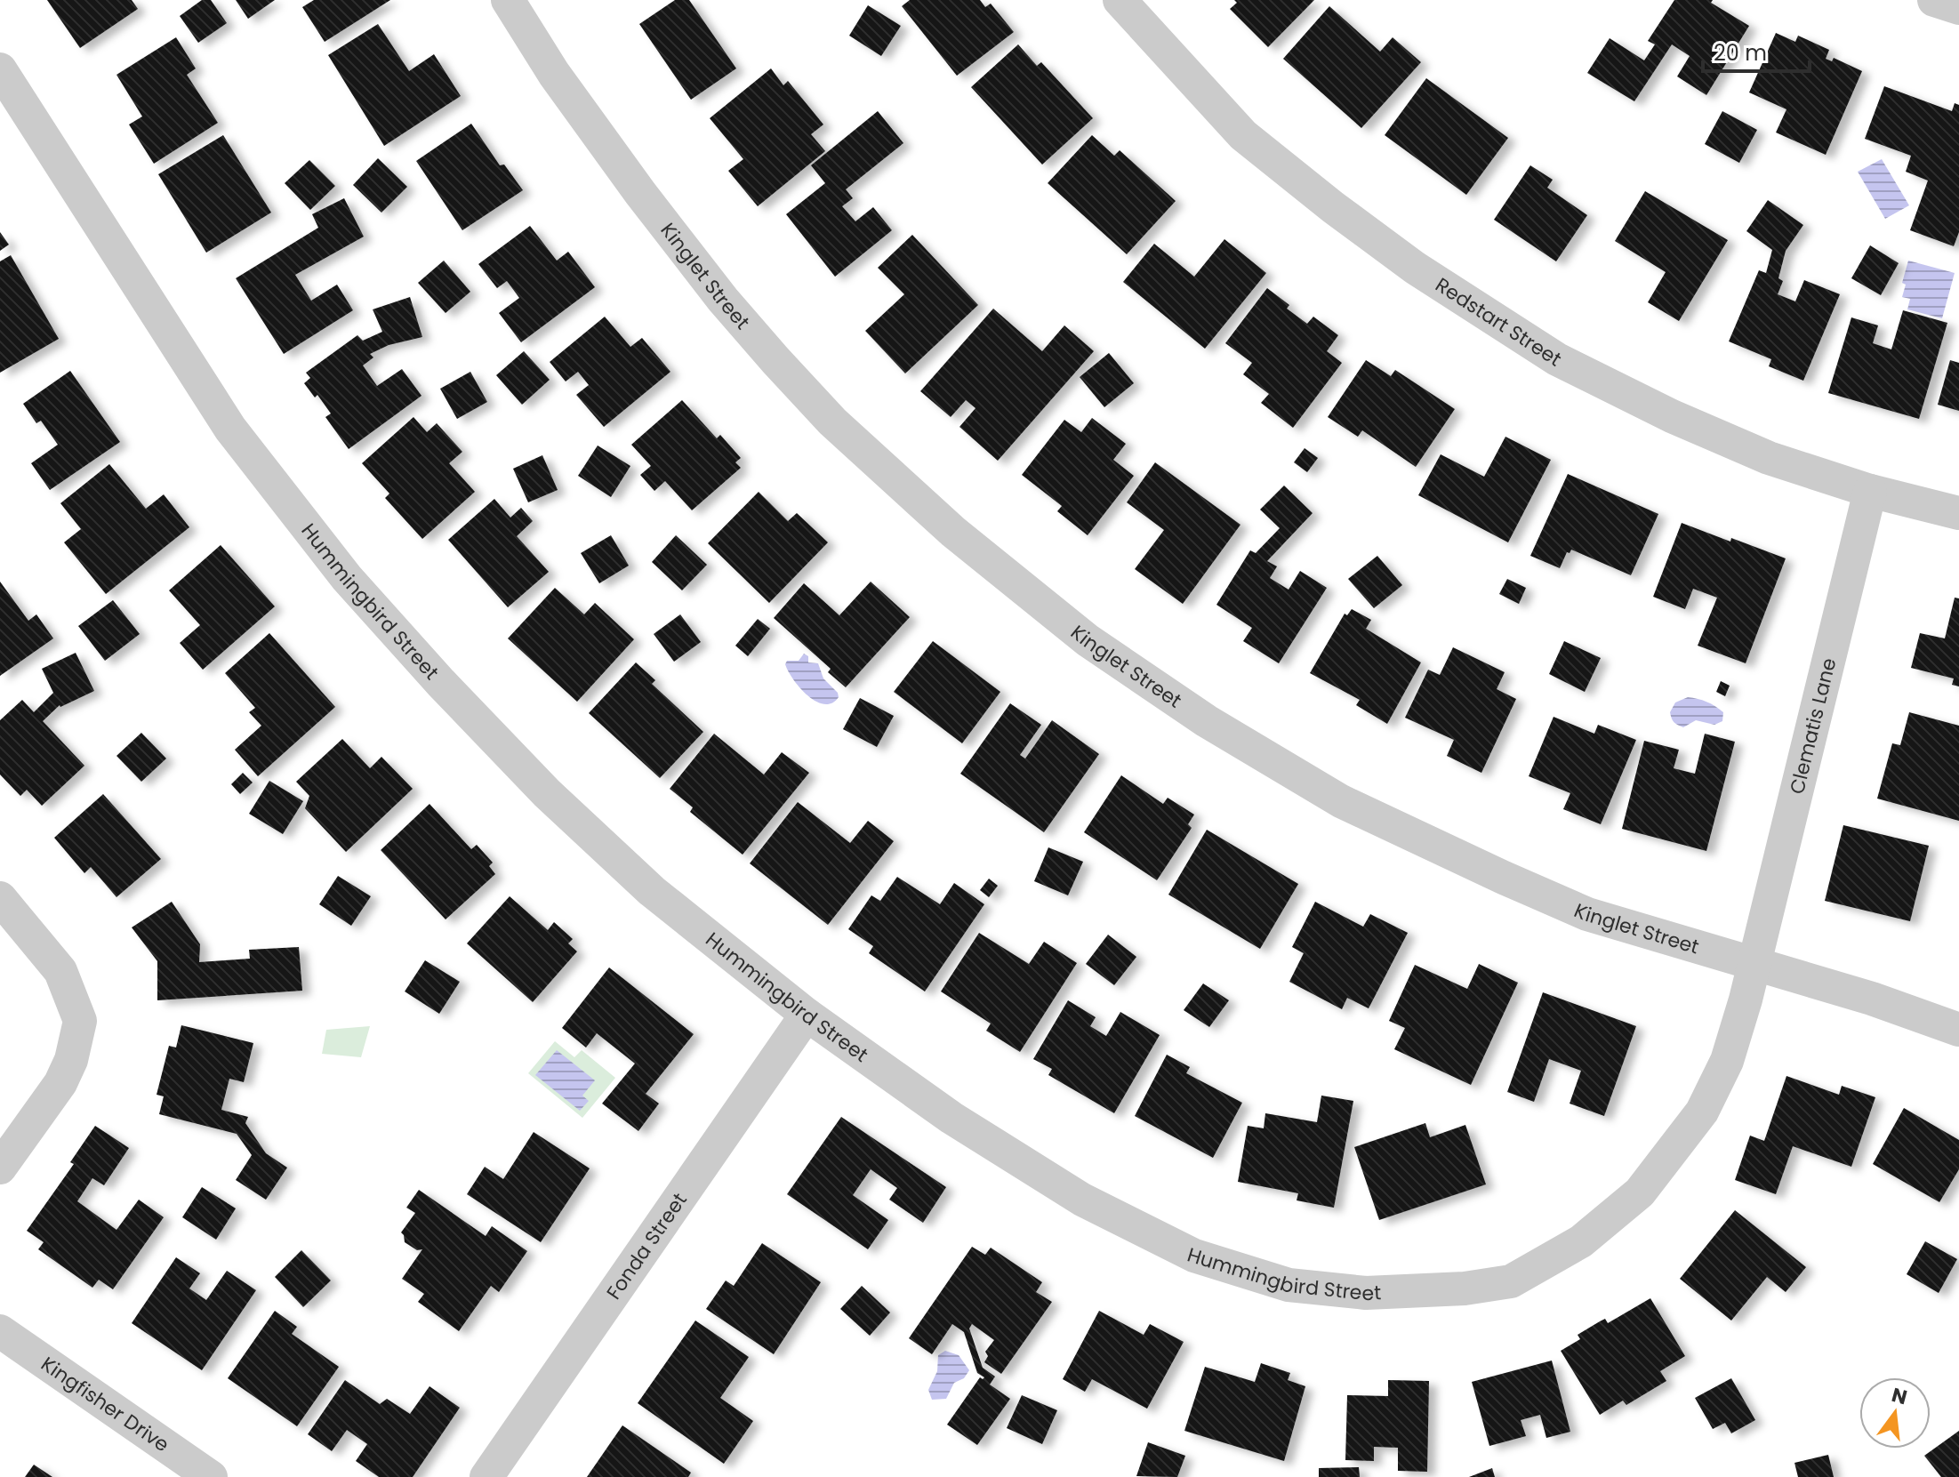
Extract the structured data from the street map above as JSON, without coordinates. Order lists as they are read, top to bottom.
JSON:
{
  "streets": {
    "street": [
      "Kinglet Street",
      "Redstart Street",
      "Hummingbird Street",
      "Clematis Lane",
      "Fonda Street",
      "Kingfisher Drive"
    ]
  },
  "crossings": [
    ["Kinglet Street", "Hummingbird Street"],
    ["Kinglet Street", "Clematis Lane"],
    ["Redstart Street", "Clematis Lane"],
    ["Hummingbird Street", "Clematis Lane"],
    ["Hummingbird Street", "Fonda Street"]
  ],
  "scale_bar": "20 m",
  "north": "top"
}
